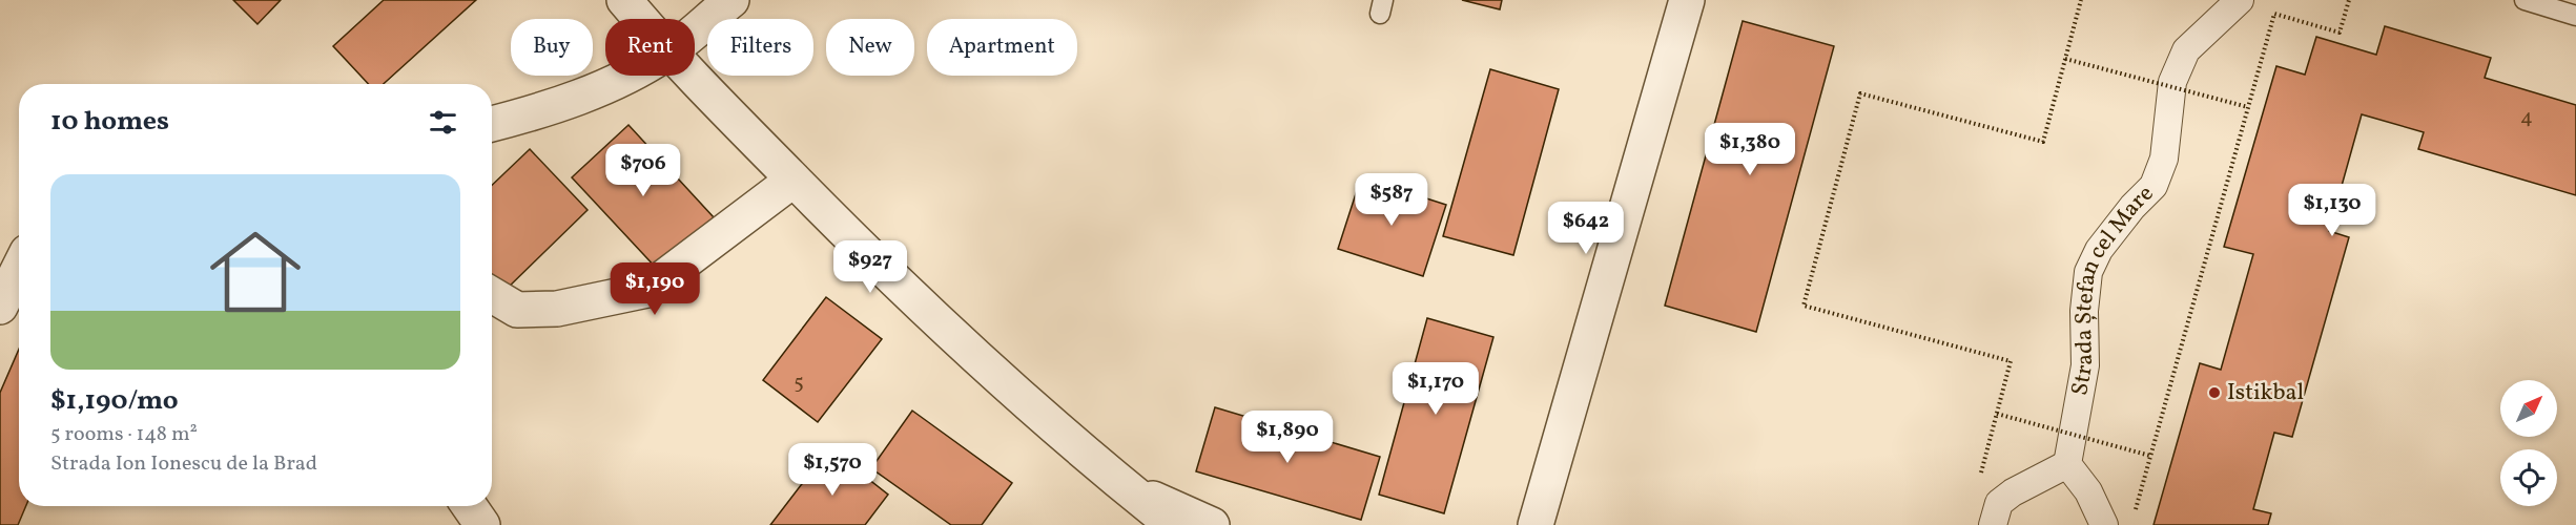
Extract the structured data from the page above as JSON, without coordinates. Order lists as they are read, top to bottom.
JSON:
{
  "streets": {
    "street": ["Strada Ștefan cel Mare"]
  },
  "places": ["Istikbal"],
  "house_numbers": ["4", "5"],
  "north": "top right",
  "page": {
    "chip": [
      "Buy",
      "Rent",
      "Filters",
      "New",
      "Apartment"
    ],
    "heading": "10 homes",
    "price": [
      "$1,380",
      "$706",
      "$587",
      "$1,130",
      "$642",
      "$927",
      "$1,190",
      "$1,170",
      "$1,890",
      "$1,570"
    ],
    "list": [
      {
        "name": "$1,190/mo",
        "note": "5 rooms · 148 m² · Strada Ion Ionescu de la Brad"
      }
    ]
  }
}
